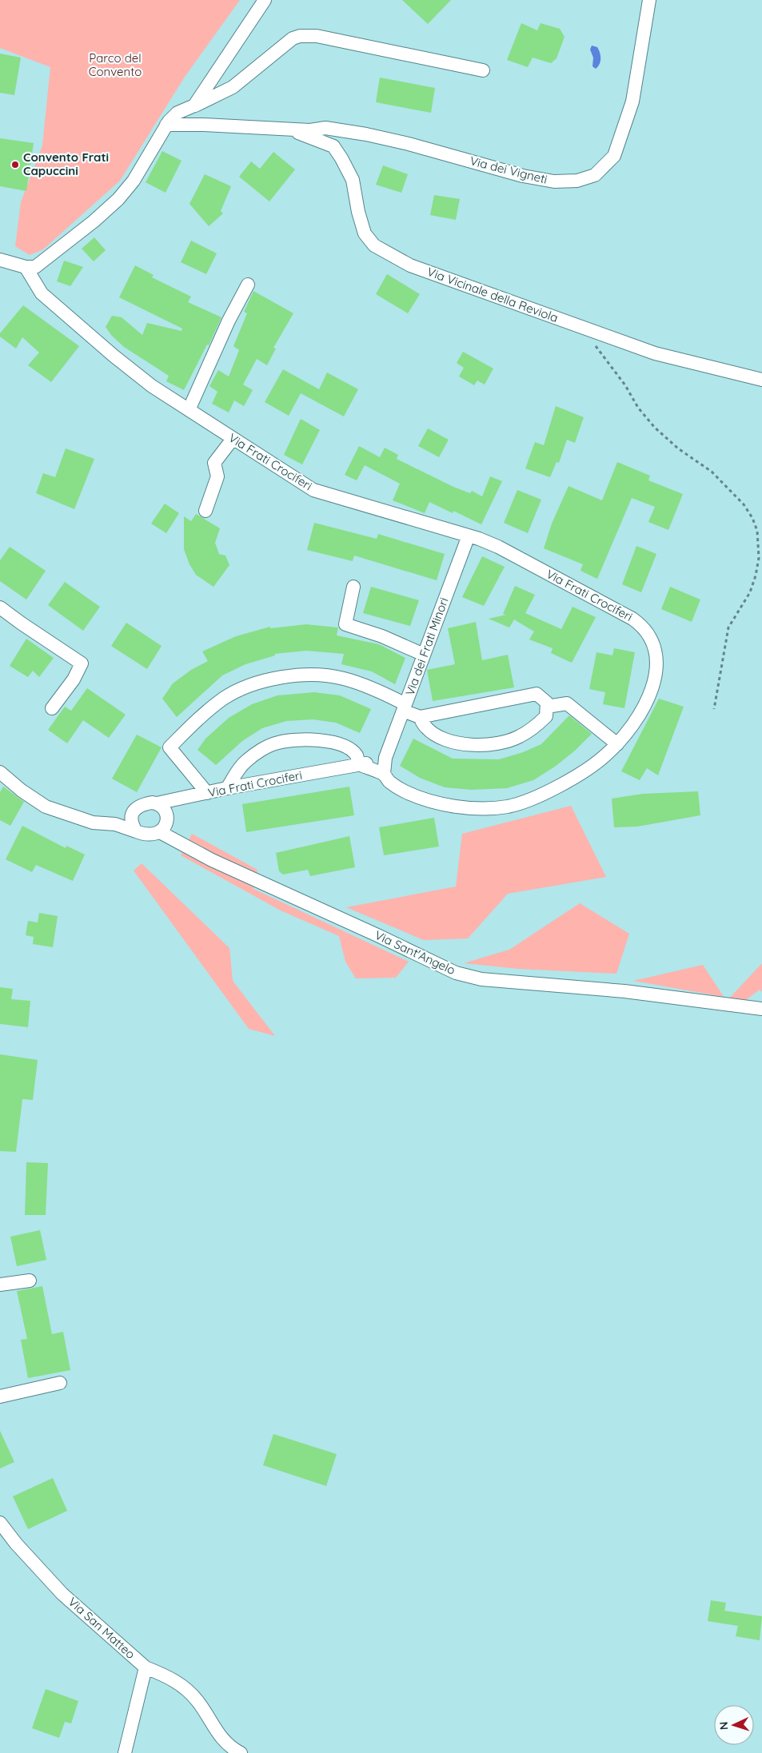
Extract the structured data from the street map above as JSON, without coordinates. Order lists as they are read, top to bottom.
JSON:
{
  "streets": {
    "street": [
      "Via dei Vigneti",
      "Via Vicinale della Reviola",
      "Via Frati Crociferi",
      "Via dei Frati Minori",
      "Via Sant'Angelo",
      "Via San Matteo"
    ]
  },
  "crossings": [
    ["Via dei Vigneti", "Via Vicinale della Reviola"],
    ["Via Frati Crociferi", "Via dei Frati Minori"],
    ["Via Frati Crociferi", "Via Sant'Angelo"]
  ],
  "parks": ["Parco del Convento"],
  "places": ["Convento Frati Capuccini"],
  "north": "left"
}
